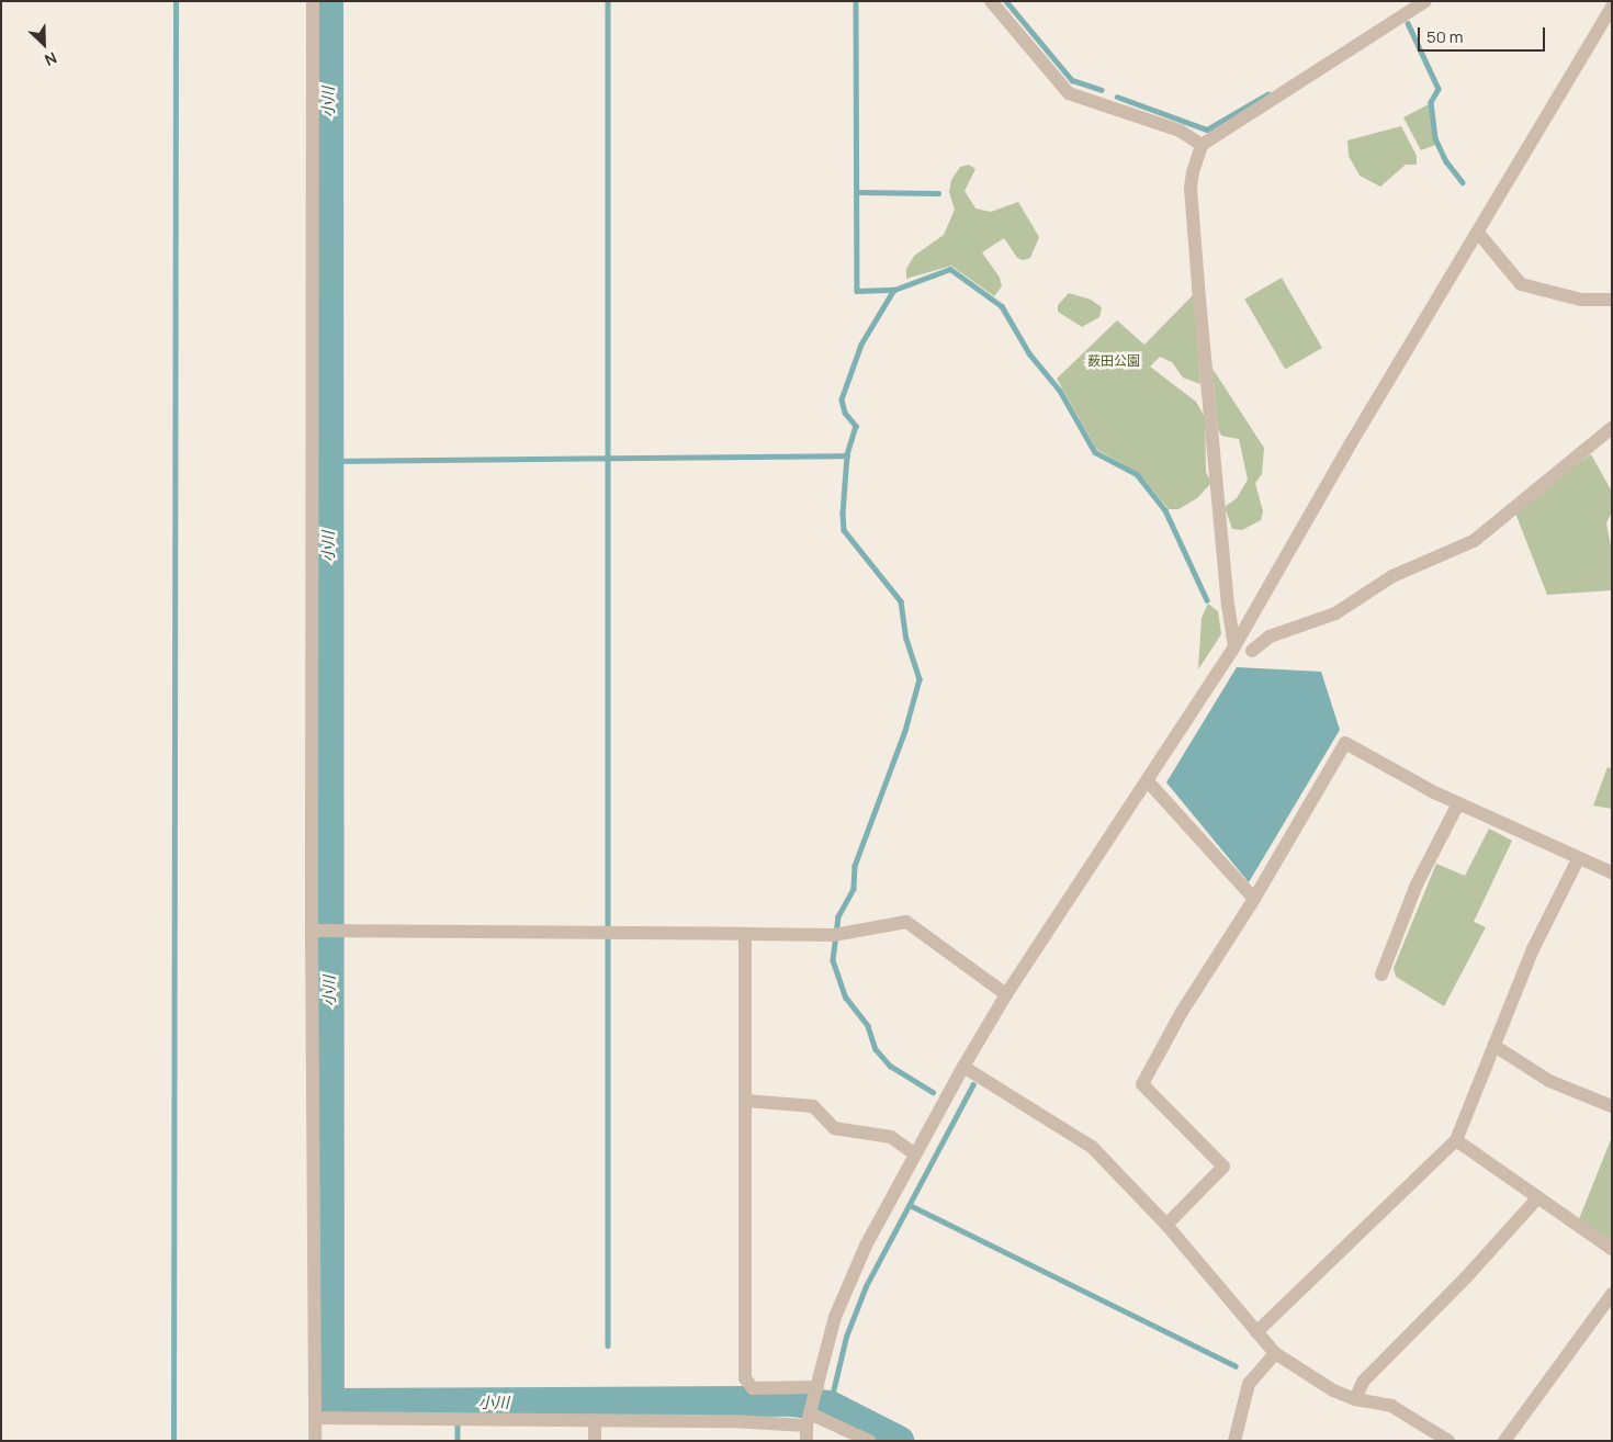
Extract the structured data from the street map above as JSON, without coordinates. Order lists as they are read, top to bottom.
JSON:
{
  "water": ["小川"],
  "parks": ["薮田公園"],
  "scale_bar": "50 m",
  "north": "bottom right"
}
